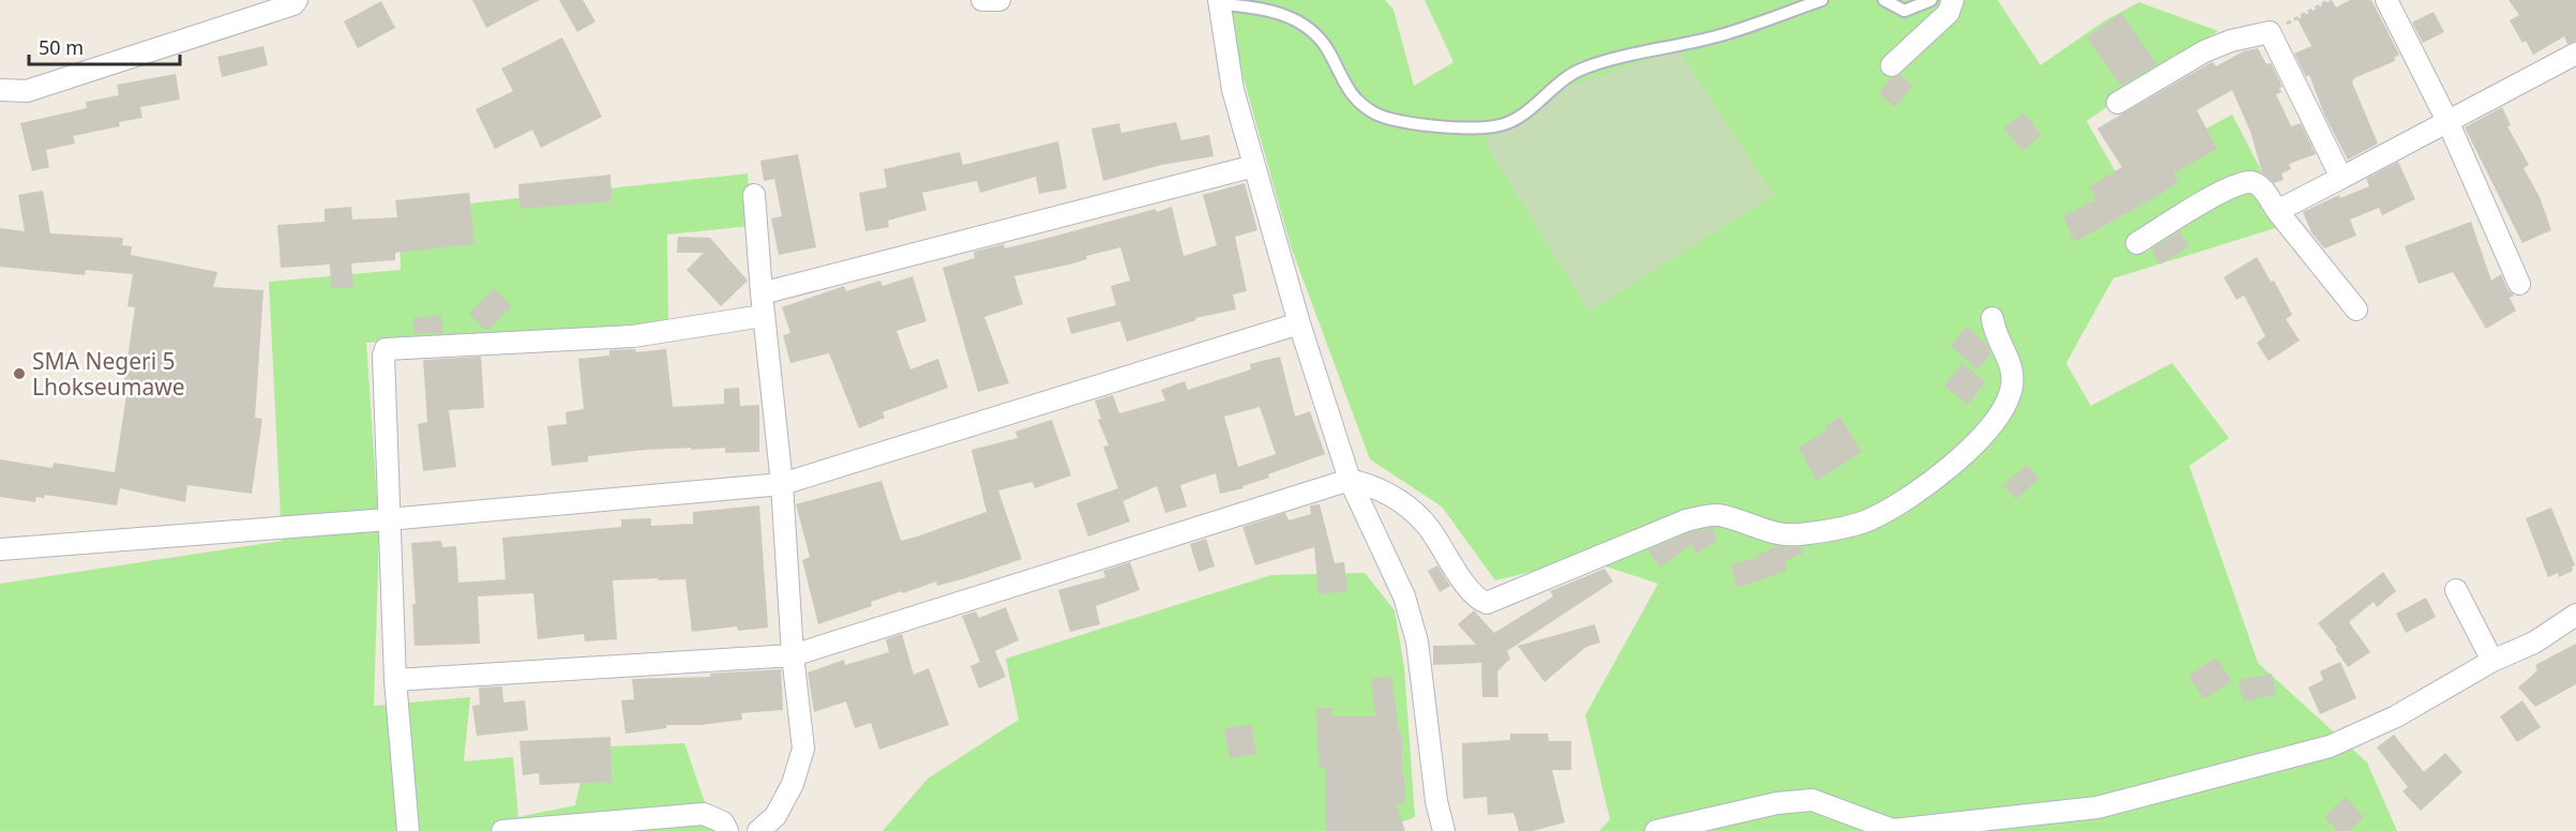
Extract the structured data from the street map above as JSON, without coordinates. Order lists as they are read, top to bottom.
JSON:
{
  "places": ["SMA Negeri 5 Lhokseumawe"],
  "scale_bar": "50 m"
}
